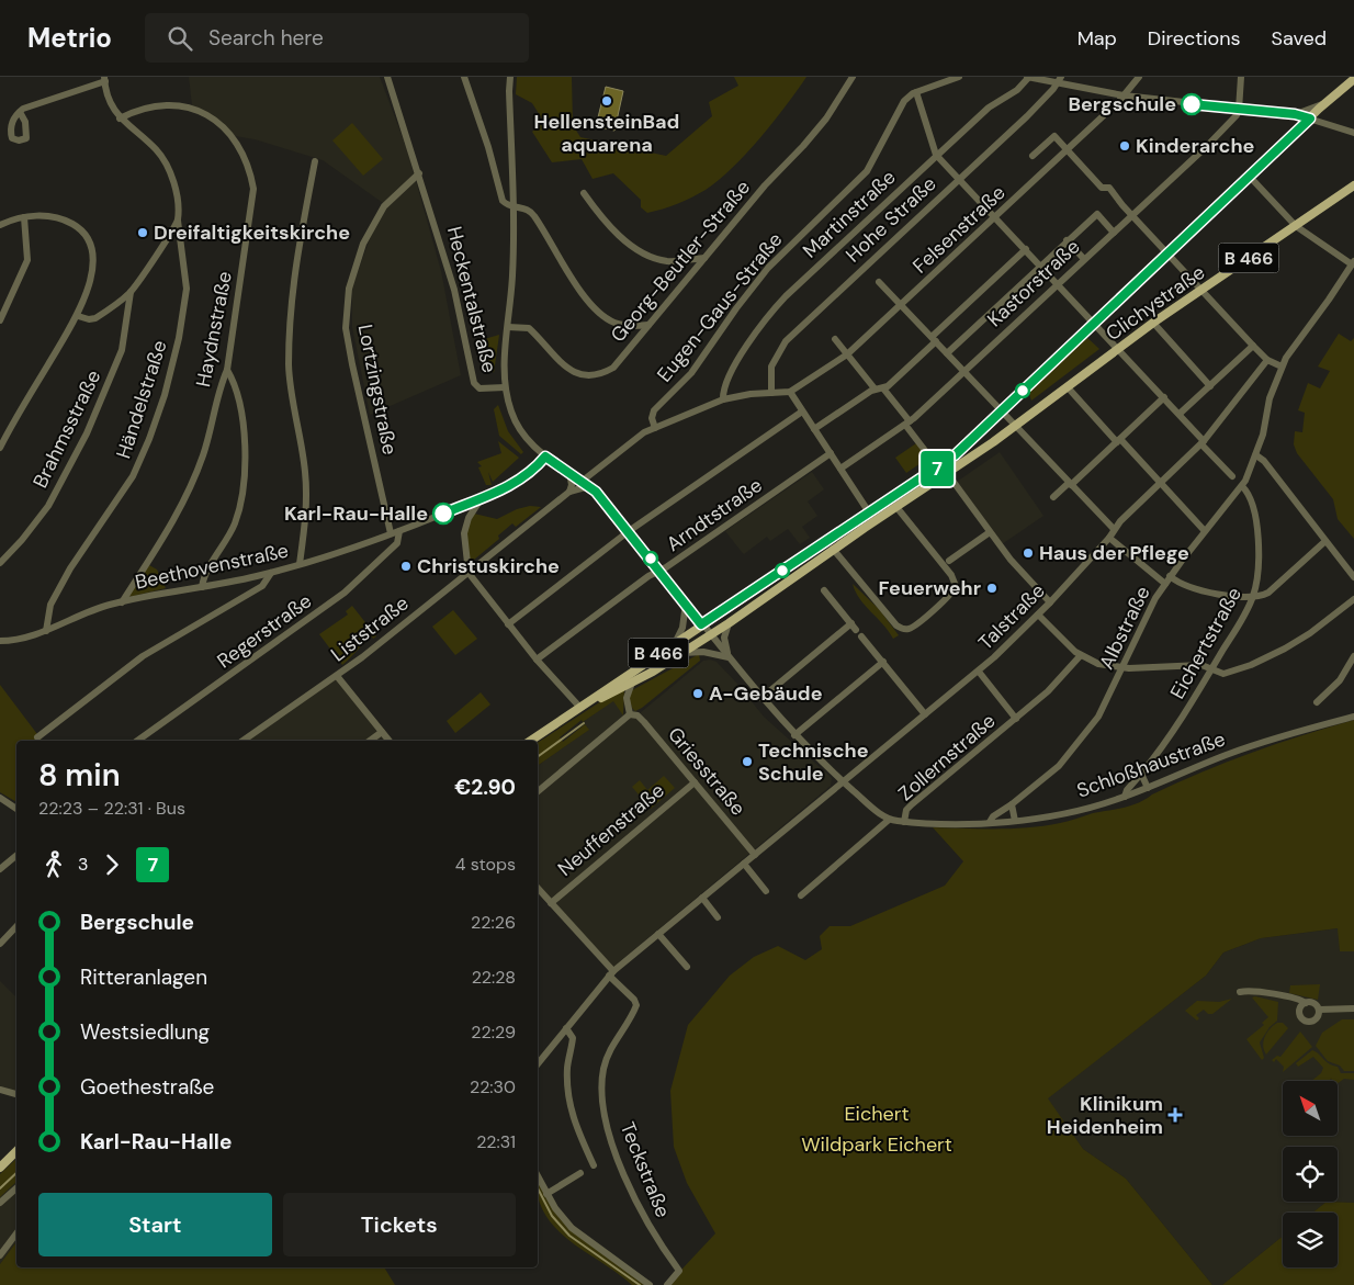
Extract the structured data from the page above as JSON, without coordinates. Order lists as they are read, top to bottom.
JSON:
{
  "streets": {
    "main road": ["B 466", "Clichystraße"],
    "street": [
      "Martinstraße",
      "Hohe Straße",
      "Felsenstraße",
      "Georg-Beutler-Straße",
      "Kastorstraße",
      "Heckentalstraße",
      "Eugen-Gaus-Straße",
      "Haydnstraße",
      "Lortzingstraße",
      "Händelstraße",
      "Brahmsstraße",
      "Arndtstraße",
      "Beethovenstraße",
      "Talstraße",
      "Albstraße",
      "Liststraße",
      "Regerstraße",
      "Eichertstraße",
      "Zollernstraße",
      "Schloßhaustraße",
      "Griesstraße",
      "Neuffenstraße",
      "Teckstraße"
    ]
  },
  "crossings": [
    ["B 466", "Heckentalstraße"],
    ["B 466", "Clichystraße"],
    ["Heckentalstraße", "Lortzingstraße"],
    ["Heckentalstraße", "Arndtstraße"],
    ["Heckentalstraße", "Beethovenstraße"],
    ["Heckentalstraße", "Liststraße"],
    ["Haydnstraße", "Händelstraße"],
    ["Haydnstraße", "Beethovenstraße"],
    ["Lortzingstraße", "Beethovenstraße"],
    ["Händelstraße", "Beethovenstraße"],
    ["Beethovenstraße", "Regerstraße"],
    ["Talstraße", "Zollernstraße"],
    ["Talstraße", "Griesstraße"],
    ["Talstraße", "Teckstraße"],
    ["Albstraße", "Eichertstraße"],
    ["Albstraße", "Schloßhaustraße"],
    ["Eichertstraße", "Schloßhaustraße"],
    ["Zollernstraße", "Schloßhaustraße"],
    ["Griesstraße", "Neuffenstraße"],
    ["Neuffenstraße", "Teckstraße"]
  ],
  "parks": ["Eichert", "Wildpark Eichert"],
  "places": {
    "other": [
      "HellensteinBad aquarena",
      "Bergschule",
      "Kinderarche",
      "Dreifaltigkeitskirche",
      "Karl-Rau-Halle",
      "Haus der Pflege",
      "Christuskirche",
      "Feuerwehr",
      "A-Gebäude",
      "Technische Schule"
    ],
    "health": ["Klinikum Heidenheim"]
  },
  "lines": ["bus line 7"],
  "north": "top left",
  "page": {
    "header": "Metrio",
    "search": "Search here",
    "nav": ["Map", "Directions", "Saved"],
    "on_map": "7",
    "heading": ["8 min", "22:23 – 22:31 · Bus", "€2.90"],
    "legs": ["3", "7", "4 stops"],
    "list": [
      {
        "name": "Bergschule",
        "value": "22:26"
      },
      {
        "name": "Ritteranlagen",
        "value": "22:28"
      },
      {
        "name": "Westsiedlung",
        "value": "22:29"
      },
      {
        "name": "Goethestraße",
        "value": "22:30"
      },
      {
        "name": "Karl-Rau-Halle",
        "value": "22:31"
      }
    ],
    "buttons": ["Start", "Tickets"]
  }
}
